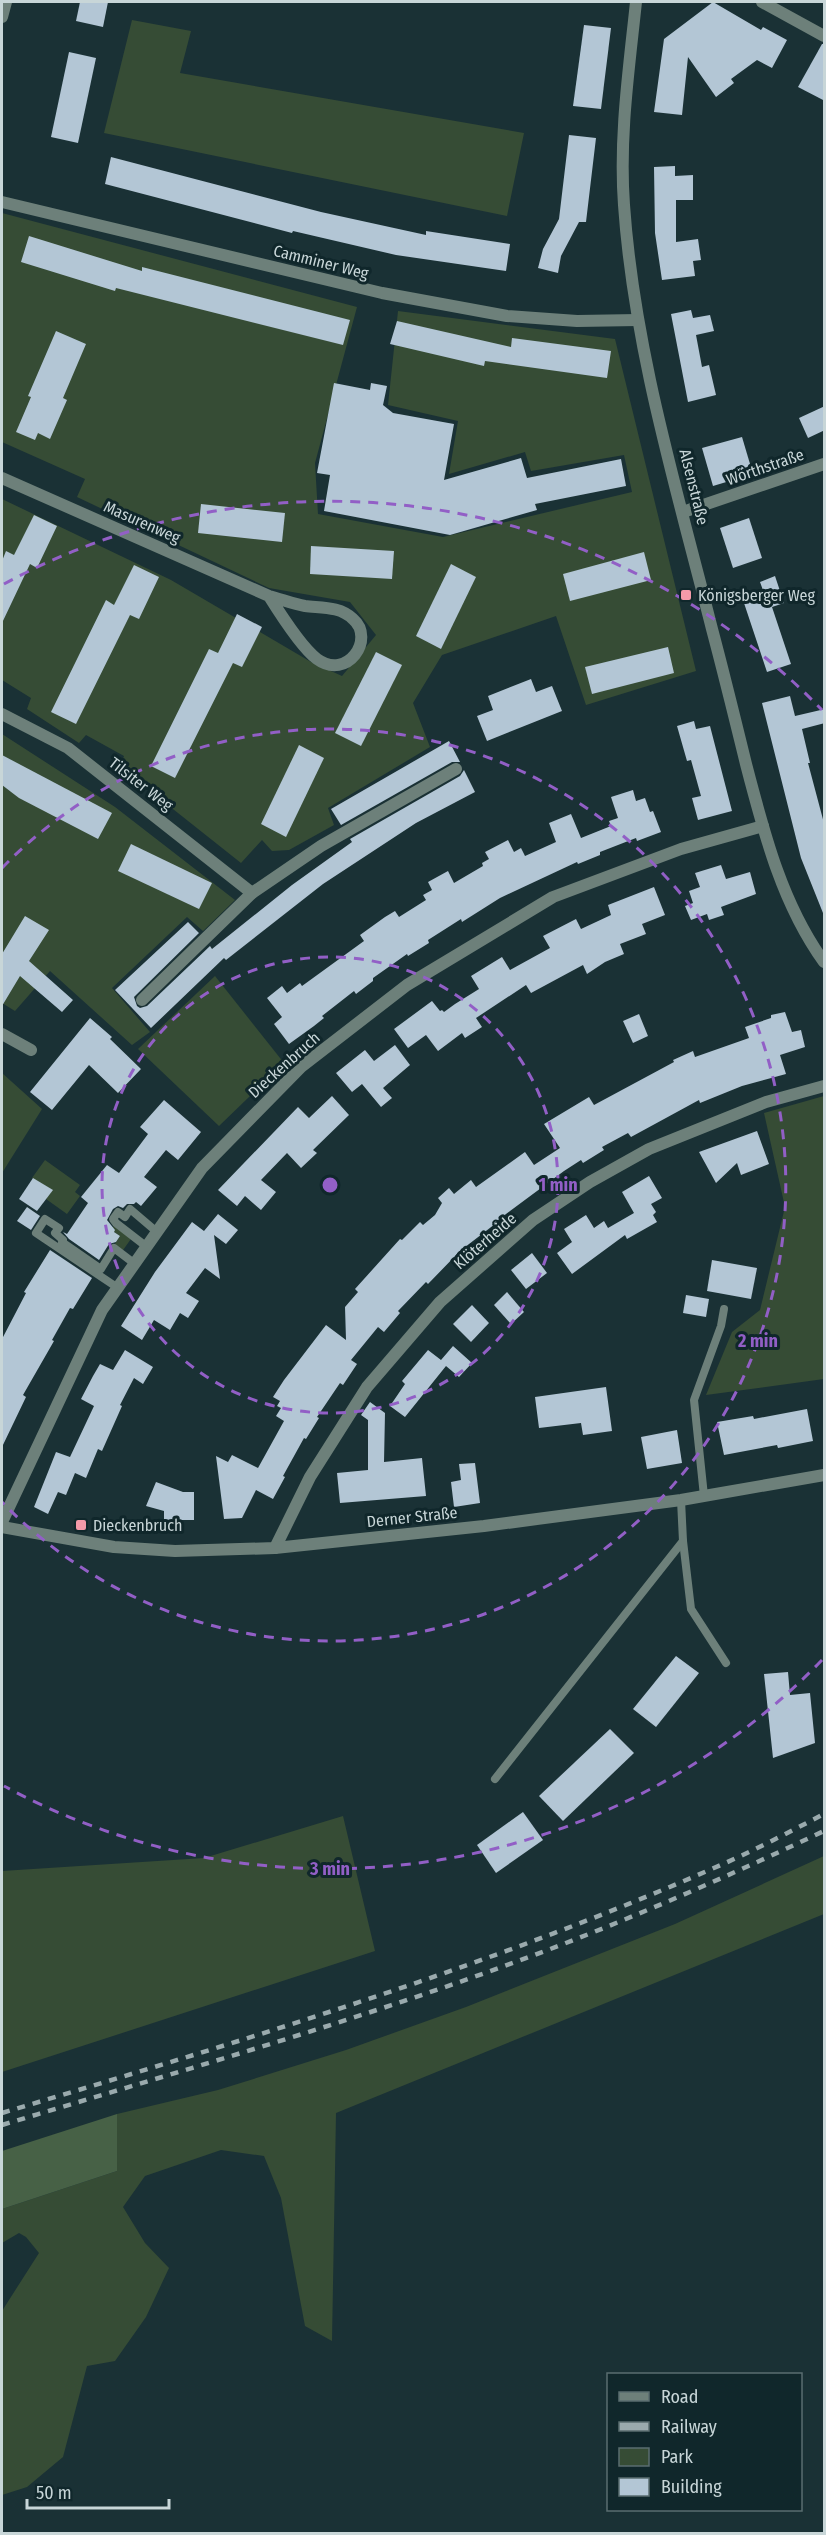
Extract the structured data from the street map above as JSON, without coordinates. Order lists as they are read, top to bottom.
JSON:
{
  "streets": {
    "street": [
      "Camminer Weg",
      "Wörthstraße",
      "Alsenstraße",
      "Masurenweg",
      "Tilsiter Weg",
      "Dieckenbruch",
      "Klöterheide",
      "Derner Straße"
    ]
  },
  "crossings": [
    ["Camminer Weg", "Alsenstraße"],
    ["Wörthstraße", "Alsenstraße"],
    ["Alsenstraße", "Dieckenbruch"],
    ["Klöterheide", "Derner Straße"]
  ],
  "places": {
    "transit": ["Königsberger Weg", "Dieckenbruch"]
  },
  "legend": [
    "Road",
    "Railway",
    "Park",
    "Building"
  ],
  "scale_bar": "50 m",
  "rings": ["1 min", "2 min", "3 min"]
}
